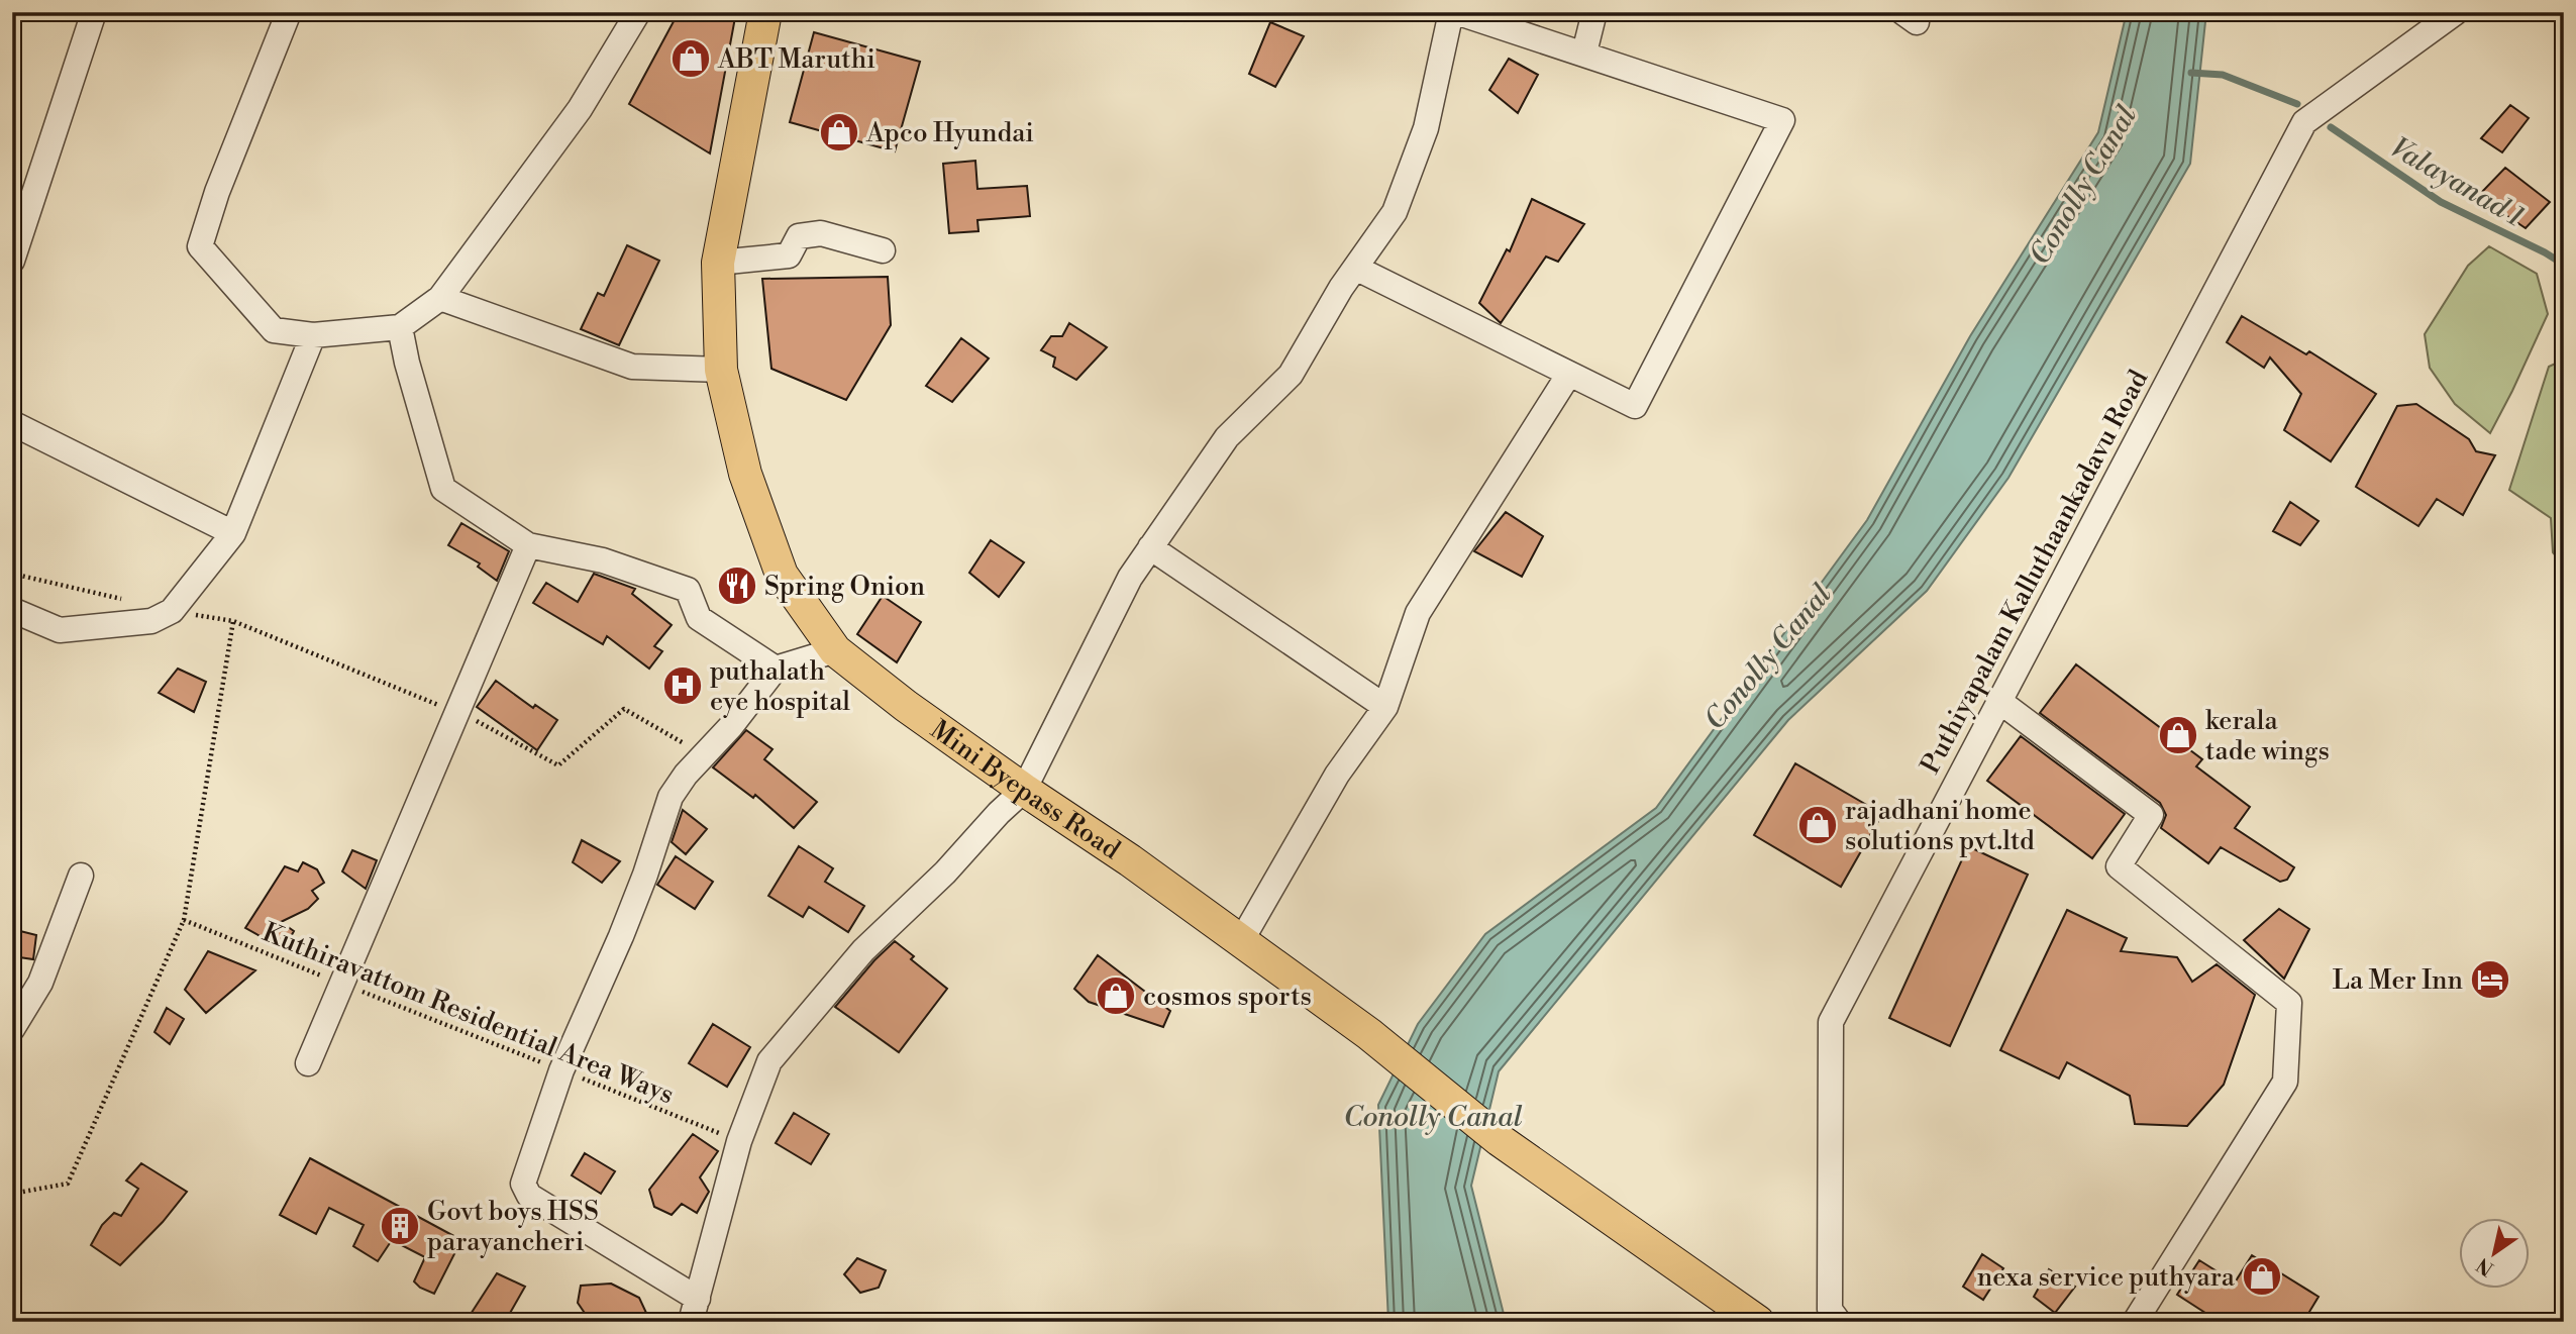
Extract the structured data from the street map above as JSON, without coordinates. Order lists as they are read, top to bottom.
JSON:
{
  "streets": {
    "main road": ["Mini Byepass Road"],
    "street": ["Puthiyapalam Kalluthaankadavu Road"],
    "path": ["Kuthiravattom Residential Area Ways"]
  },
  "water": ["Valayanad 1", "Conolly Canal"],
  "places": {
    "shop": [
      "ABT Maruthi",
      "Apco Hyundai",
      "kerala tade wings",
      "rajadhani home solutions pvt.ltd",
      "cosmos sports",
      "nexa service puthyara"
    ],
    "restaurant": ["Spring Onion"],
    "hospital": ["puthalath eye hospital"],
    "hotel": ["La Mer Inn"],
    "building": ["Govt boys HSS parayancheri"]
  },
  "north": "bottom left"
}
